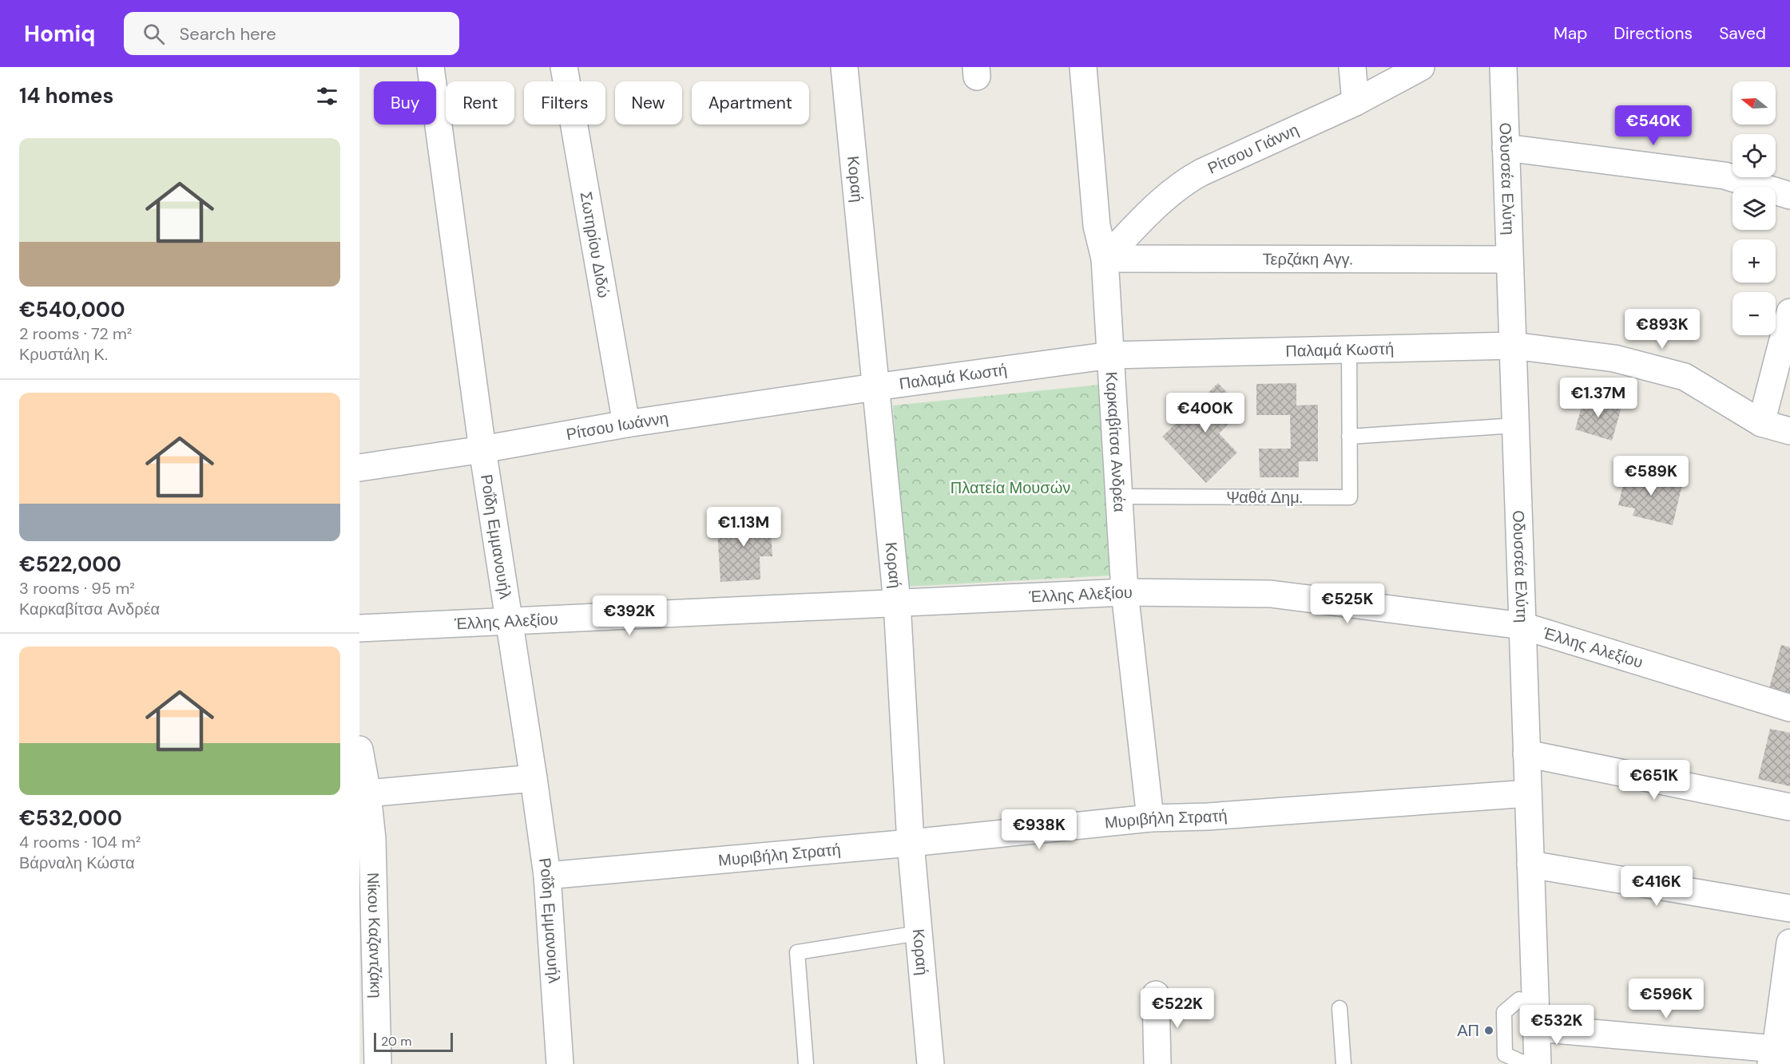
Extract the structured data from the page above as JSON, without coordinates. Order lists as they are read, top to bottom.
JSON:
{
  "streets": {
    "street": [
      "Ρίτσου Γιάννη",
      "Οδυσσέα Ελύτη",
      "Κοραή",
      "Σωτηρίου Διδώ",
      "Τερζάκη Αγγ.",
      "Παλαμά Κωστή",
      "Ρίτσου Ιωάννη",
      "Καρκαβίτσα Ανδρέα",
      "Ροΐδη Εμμανουήλ",
      "Έλλης Αλεξίου",
      "Μυριβήλη Στρατή",
      "Νίκου Καζαντζάκη"
    ],
    "lane": ["Ψαθά Δημ."]
  },
  "crossings": [
    ["Ρίτσου Γιάννη", "Τερζάκη Αγγ."],
    ["Ρίτσου Γιάννη", "Καρκαβίτσα Ανδρέα"],
    ["Οδυσσέα Ελύτη", "Τερζάκη Αγγ."],
    ["Οδυσσέα Ελύτη", "Παλαμά Κωστή"],
    ["Οδυσσέα Ελύτη", "Έλλης Αλεξίου"],
    ["Οδυσσέα Ελύτη", "Μυριβήλη Στρατή"],
    ["Κοραή", "Παλαμά Κωστή"],
    ["Κοραή", "Ρίτσου Ιωάννη"],
    ["Κοραή", "Έλλης Αλεξίου"],
    ["Κοραή", "Μυριβήλη Στρατή"],
    ["Σωτηρίου Διδώ", "Ρίτσου Ιωάννη"],
    ["Τερζάκη Αγγ.", "Καρκαβίτσα Ανδρέα"],
    ["Παλαμά Κωστή", "Ρίτσου Ιωάννη"],
    ["Παλαμά Κωστή", "Καρκαβίτσα Ανδρέα"],
    ["Παλαμά Κωστή", "Ψαθά Δημ."],
    ["Ρίτσου Ιωάννη", "Ροΐδη Εμμανουήλ"],
    ["Καρκαβίτσα Ανδρέα", "Ψαθά Δημ."],
    ["Καρκαβίτσα Ανδρέα", "Έλλης Αλεξίου"],
    ["Καρκαβίτσα Ανδρέα", "Μυριβήλη Στρατή"],
    ["Ροΐδη Εμμανουήλ", "Έλλης Αλεξίου"],
    ["Ροΐδη Εμμανουήλ", "Μυριβήλη Στρατή"]
  ],
  "parks": ["Πλατεία Μουσών"],
  "places": ["ΑΠ"],
  "scale_bar": "20 m",
  "north": "left",
  "page": {
    "header": "Homiq",
    "search": "Search here",
    "nav": ["Map", "Directions", "Saved"],
    "heading": "14 homes",
    "map_buttons": ["+", "−"],
    "chip": [
      "Buy",
      "Rent",
      "Filters",
      "New",
      "Apartment"
    ],
    "price": [
      "€540K",
      "€893K",
      "€1.37M",
      "€400K",
      "€589K",
      "€1.13M",
      "€525K",
      "€392K",
      "€651K",
      "€938K",
      "€416K",
      "€596K",
      "€522K",
      "€532K"
    ],
    "list": [
      {
        "name": "€540,000",
        "note": "2 rooms · 72 m² · Κρυστάλη Κ."
      },
      {
        "name": "€522,000",
        "note": "3 rooms · 95 m² · Καρκαβίτσα Ανδρέα"
      },
      {
        "name": "€532,000",
        "note": "4 rooms · 104 m² · Βάρναλη Κώστα"
      }
    ],
    "scale": "20 m"
  }
}
